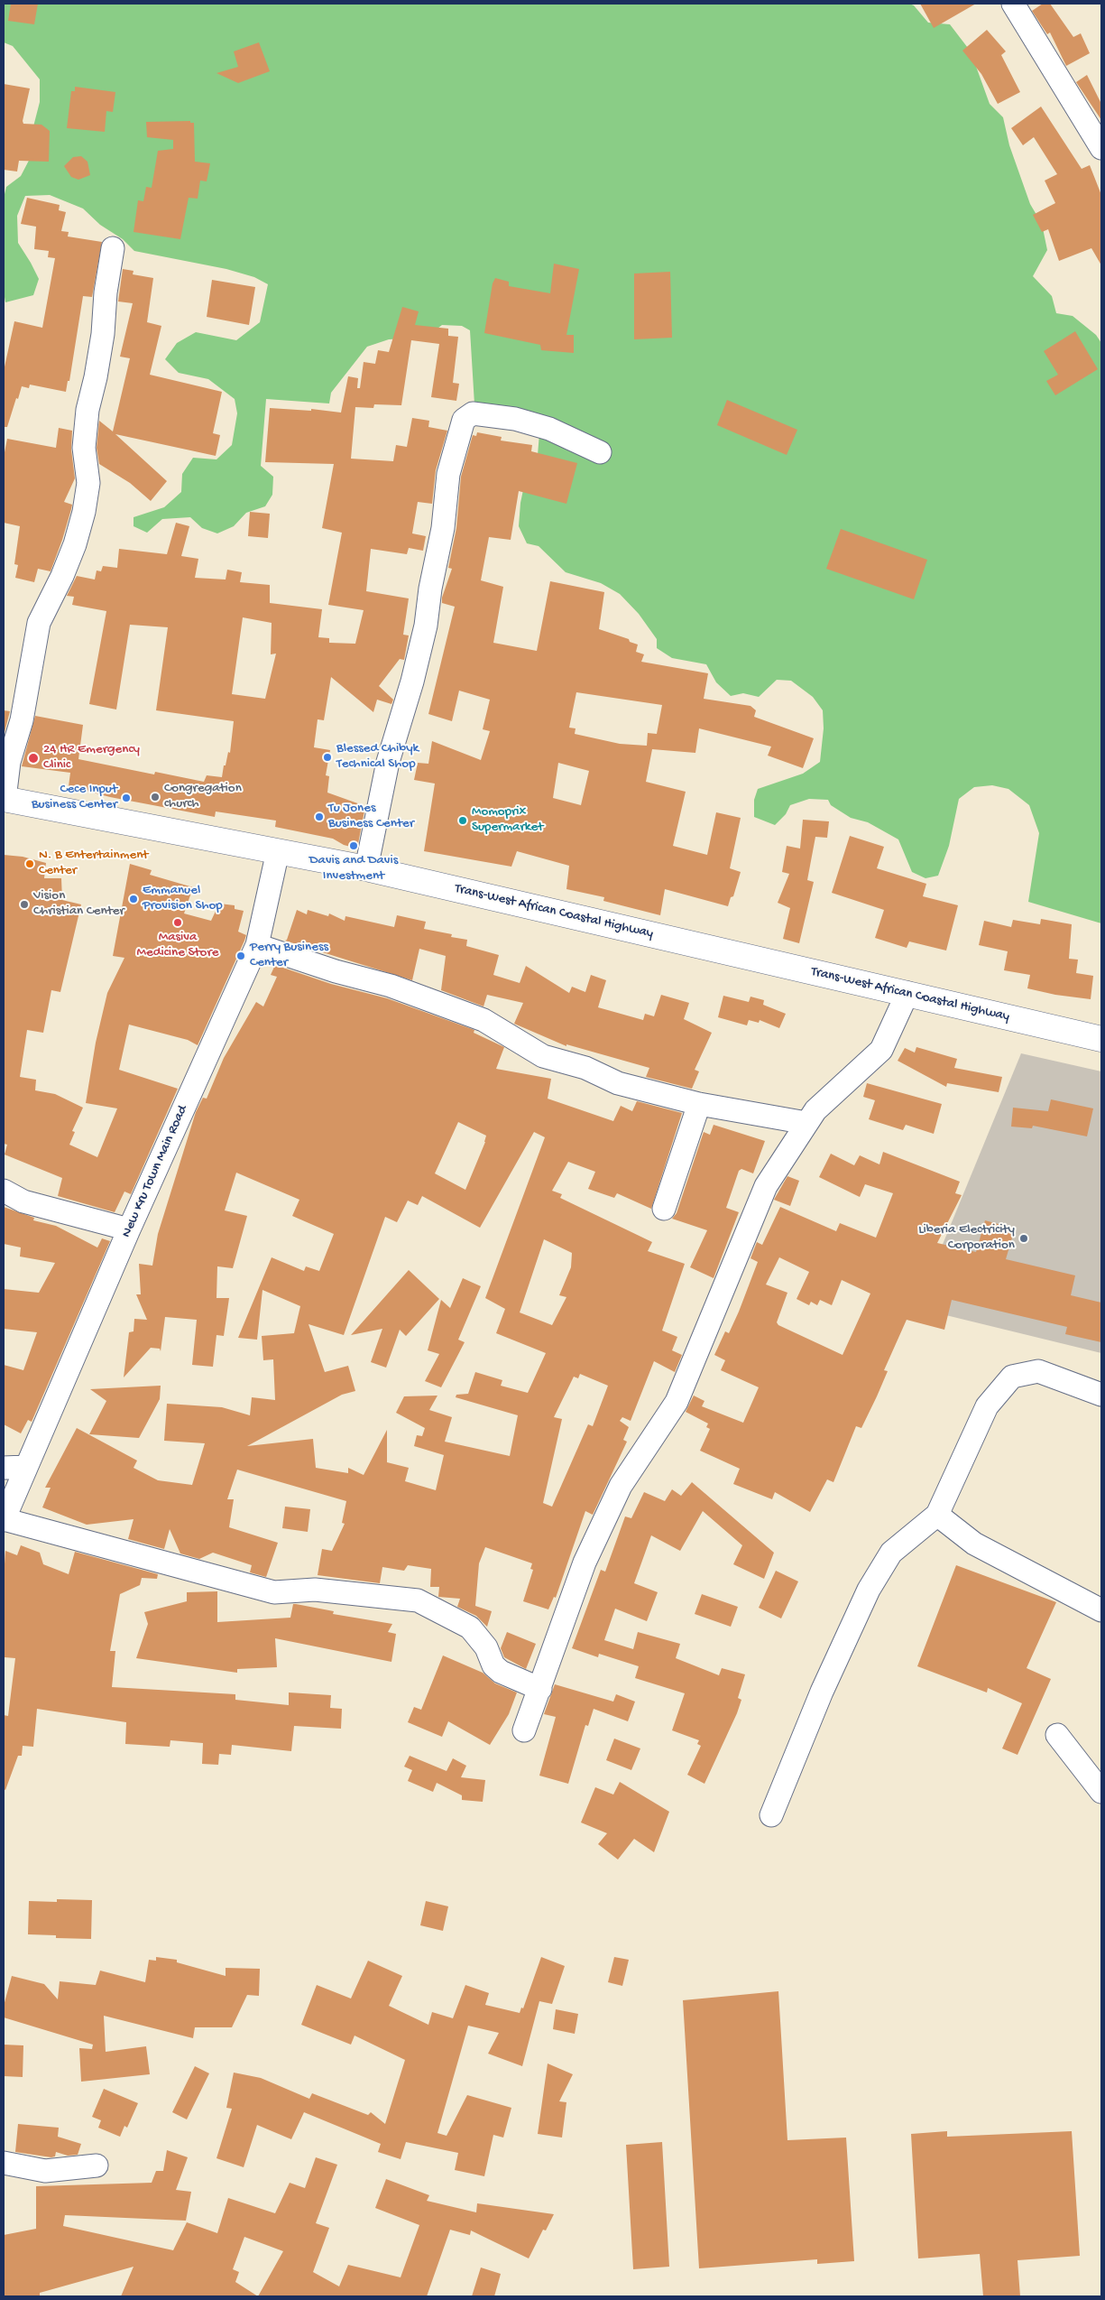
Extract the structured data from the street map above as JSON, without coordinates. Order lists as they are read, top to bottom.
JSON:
{
  "streets": {
    "highway": ["Trans-West African Coastal Highway"],
    "street": ["New Kru Town Main Road"]
  },
  "crossings": [
    ["Trans-West African Coastal Highway", "New Kru Town Main Road"]
  ],
  "places": [
    "Blessed Chibyk Technical Shop",
    "24 HR Emergency Clinic",
    "Congregation church",
    "Cece Input Business Center",
    "Tu Jones Business Center",
    "Momoprix Supermarket",
    "Davis and Davis Investment",
    "N. B Entertainment Center",
    "Emmanuel Provision Shop",
    "Vision Christian Center",
    "Masiva Medicine Store",
    "Perry Business Center",
    "Liberia Electricity Corporation"
  ]
}
